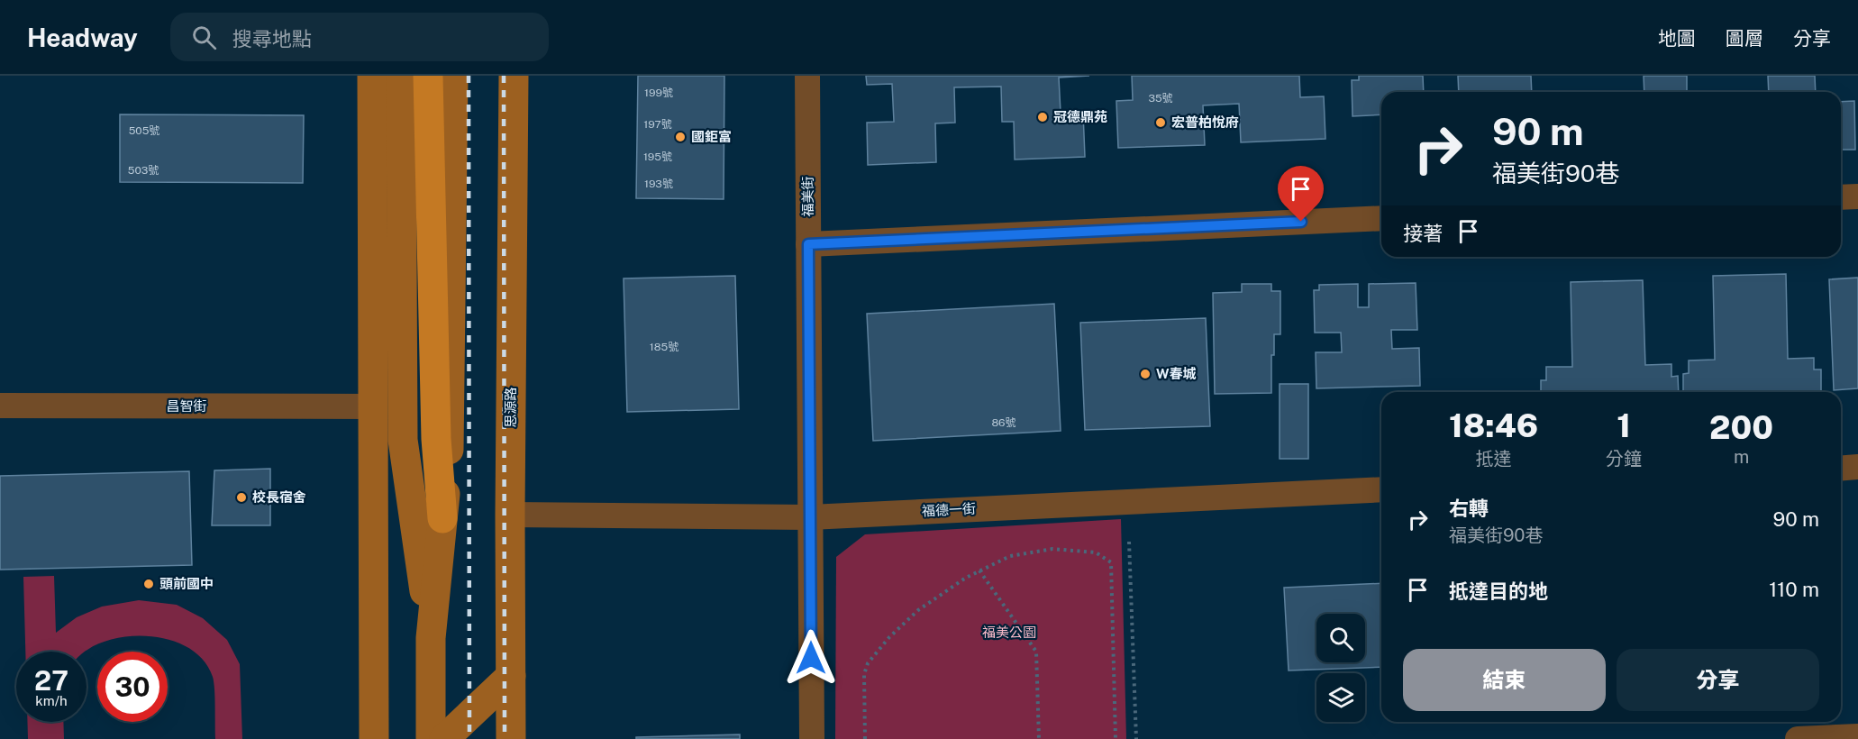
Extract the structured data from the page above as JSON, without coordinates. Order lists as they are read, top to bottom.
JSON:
{
  "streets": {
    "main road": ["思源路"],
    "street": ["福美街", "昌智街", "福德一街"]
  },
  "crossings": [
    ["福美街", "福德一街"],
    ["思源路", "福德一街"]
  ],
  "parks": ["福美公園"],
  "places": [
    "冠德鼎苑",
    "宏普柏悅府",
    "國鉅富",
    "W春城",
    "校長宿舍",
    "頭前國中"
  ],
  "house_numbers": [
    "199號",
    "35號",
    "197號",
    "505號",
    "195號",
    "503號",
    "193號",
    "185號",
    "86號"
  ],
  "page": {
    "header": "Headway",
    "search": "搜尋地點",
    "nav": ["地圖", "圖層", "分享"],
    "turn": ["90 m", "福美街90巷"],
    "then": "接著",
    "eta": [
      "18:46",
      "抵達",
      "1",
      "分鐘",
      "200",
      "m"
    ],
    "list": [
      {
        "name": "右轉",
        "note": "福美街90巷",
        "value": "90 m"
      },
      {
        "name": "抵達目的地",
        "value": "110 m"
      }
    ],
    "buttons": ["結束", "分享"],
    "speed": "27 km/h",
    "limit": "30"
  }
}
